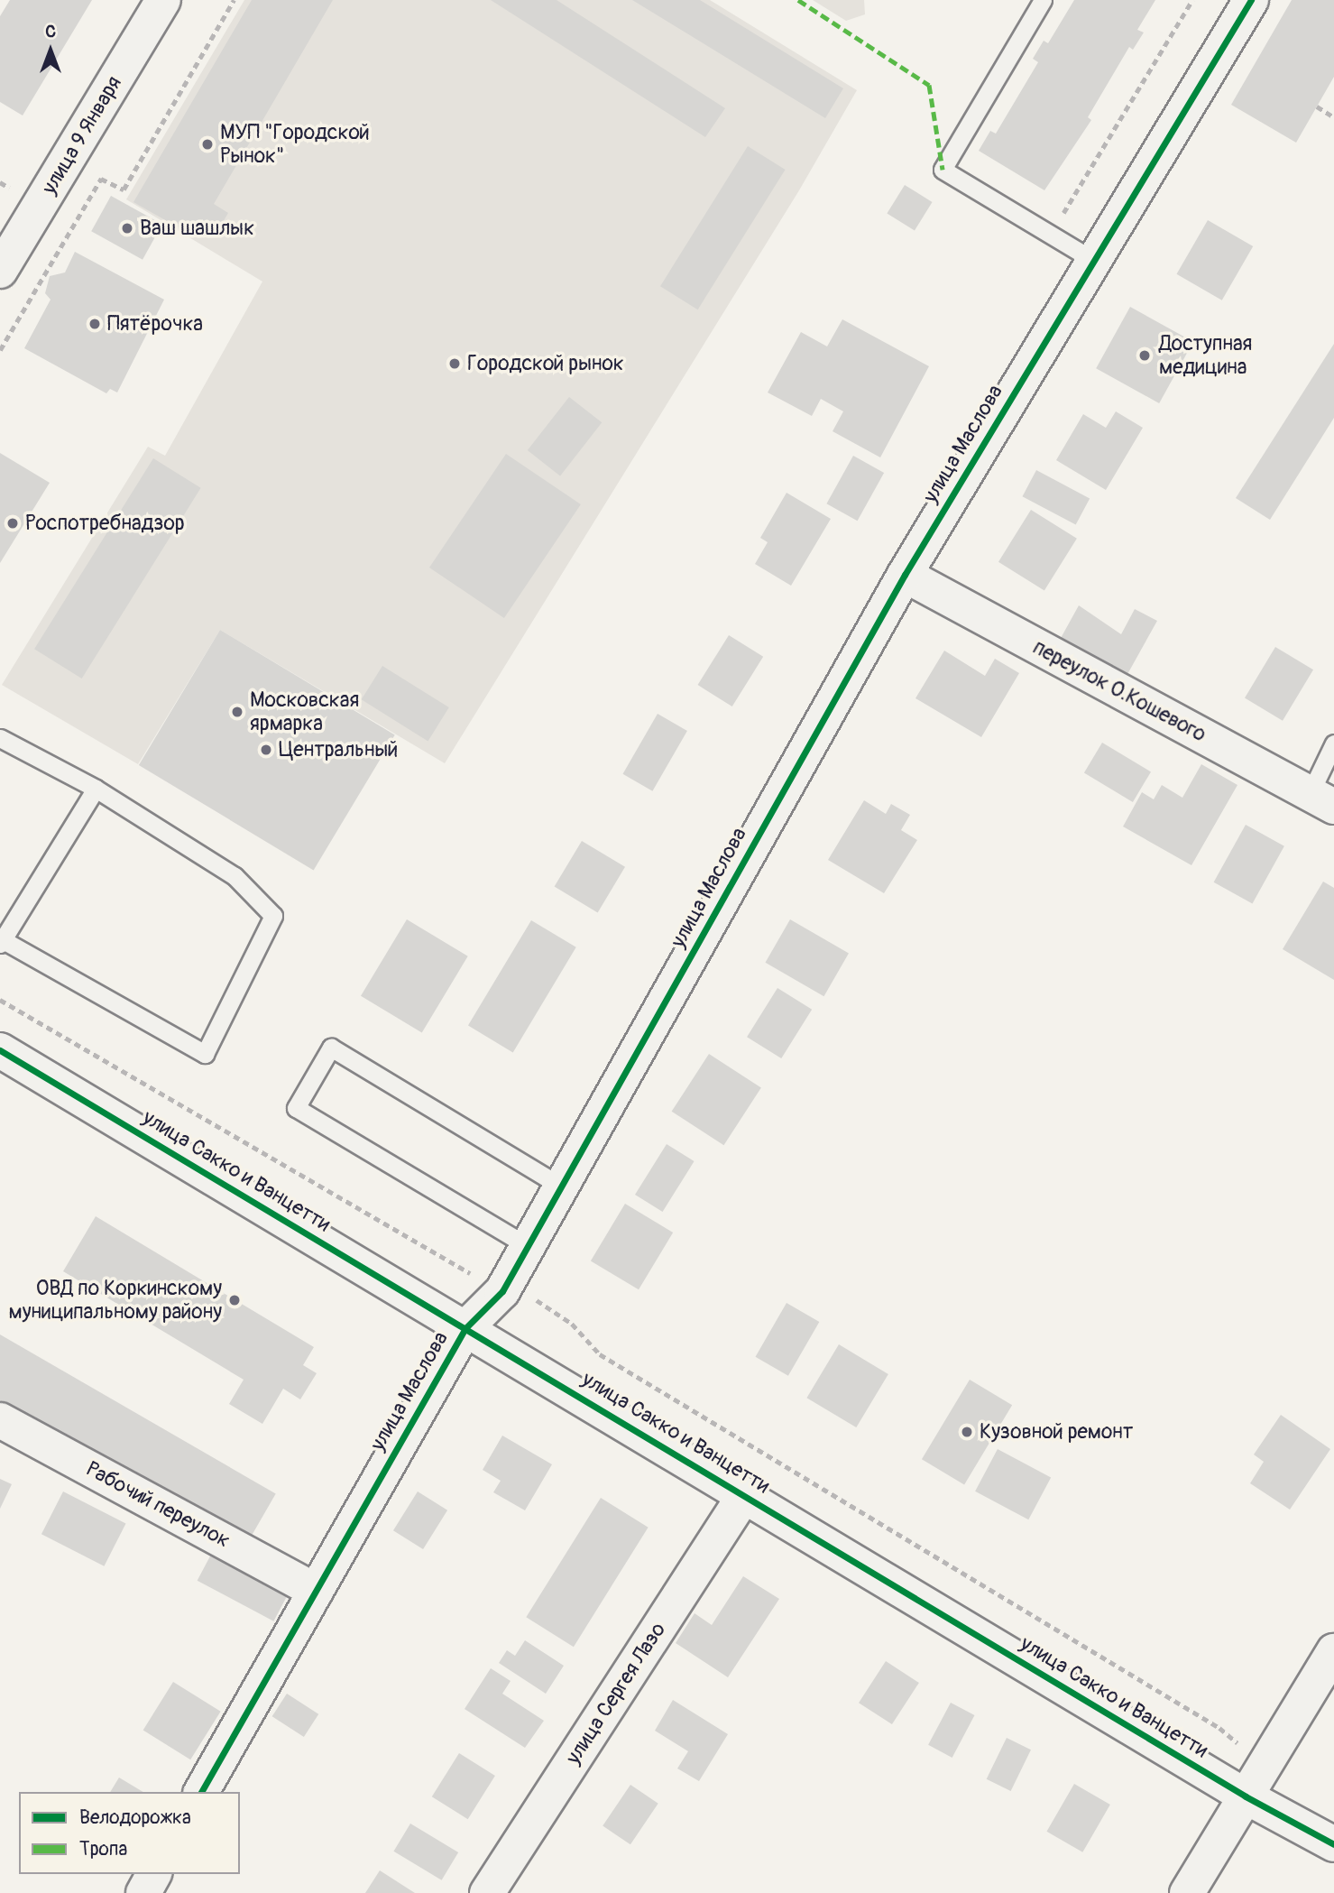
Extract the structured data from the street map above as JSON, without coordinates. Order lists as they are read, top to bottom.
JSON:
{
  "streets": {
    "street": [
      "улица 9 Января",
      "улица Маслова",
      "переулок О.Кошевого",
      "улица Сакко и Ванцетти",
      "Рабочий переулок",
      "улица Сергея Лазо"
    ]
  },
  "crossings": [
    ["улица Маслова", "переулок О.Кошевого"],
    ["улица Маслова", "улица Сакко и Ванцетти"],
    ["улица Маслова", "Рабочий переулок"],
    ["улица Сакко и Ванцетти", "улица Сергея Лазо"]
  ],
  "places": [
    "МУП \"Городской Рынок\"",
    "Ваш шашлык",
    "Пятёрочка",
    "Доступная медицина",
    "Городской рынок",
    "Роспотребнадзор",
    "Московская ярмарка",
    "Центральный",
    "ОВД по Коркинскому муниципальному району",
    "Кузовной ремонт"
  ],
  "legend": ["Велодорожка", "Тропа"],
  "north": "top"
}
